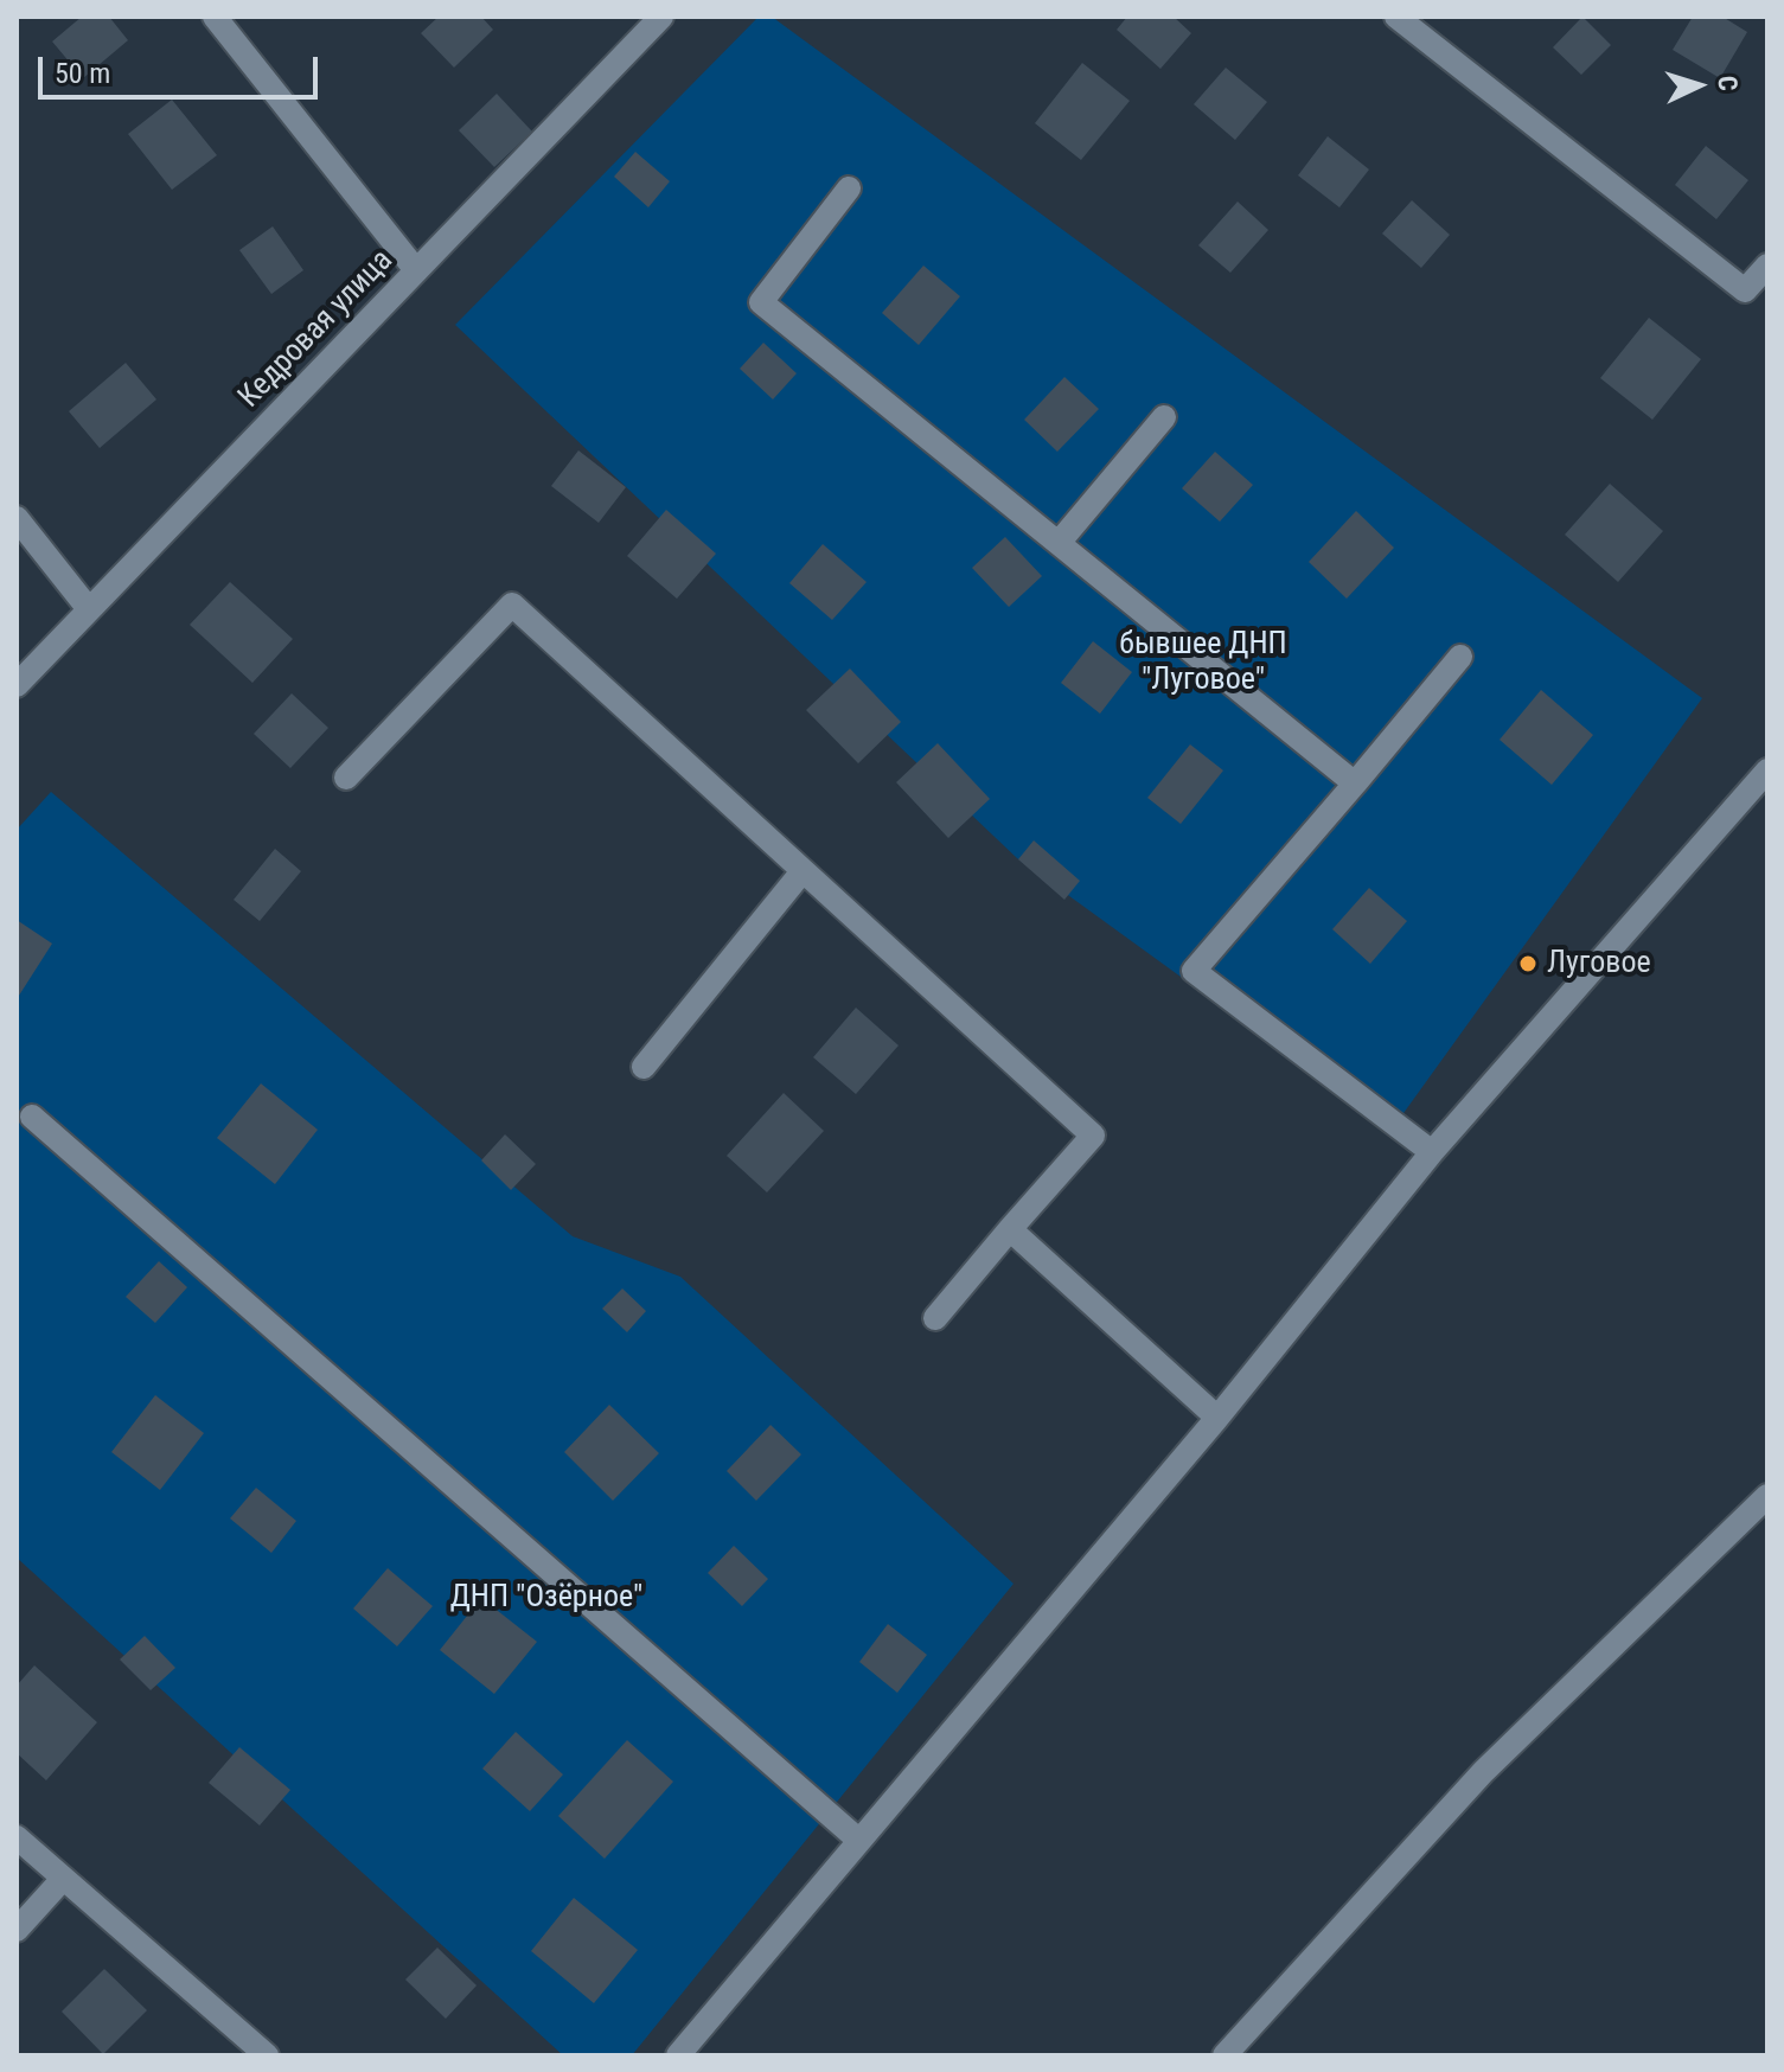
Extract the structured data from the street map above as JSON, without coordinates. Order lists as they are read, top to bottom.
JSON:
{
  "streets": {
    "street": ["Кедровая улица"]
  },
  "parks": ["бывшее ДНП \"Луговое\"", "ДНП \"Озёрное\""],
  "places": ["Луговое"],
  "scale_bar": "50 m",
  "north": "right"
}
